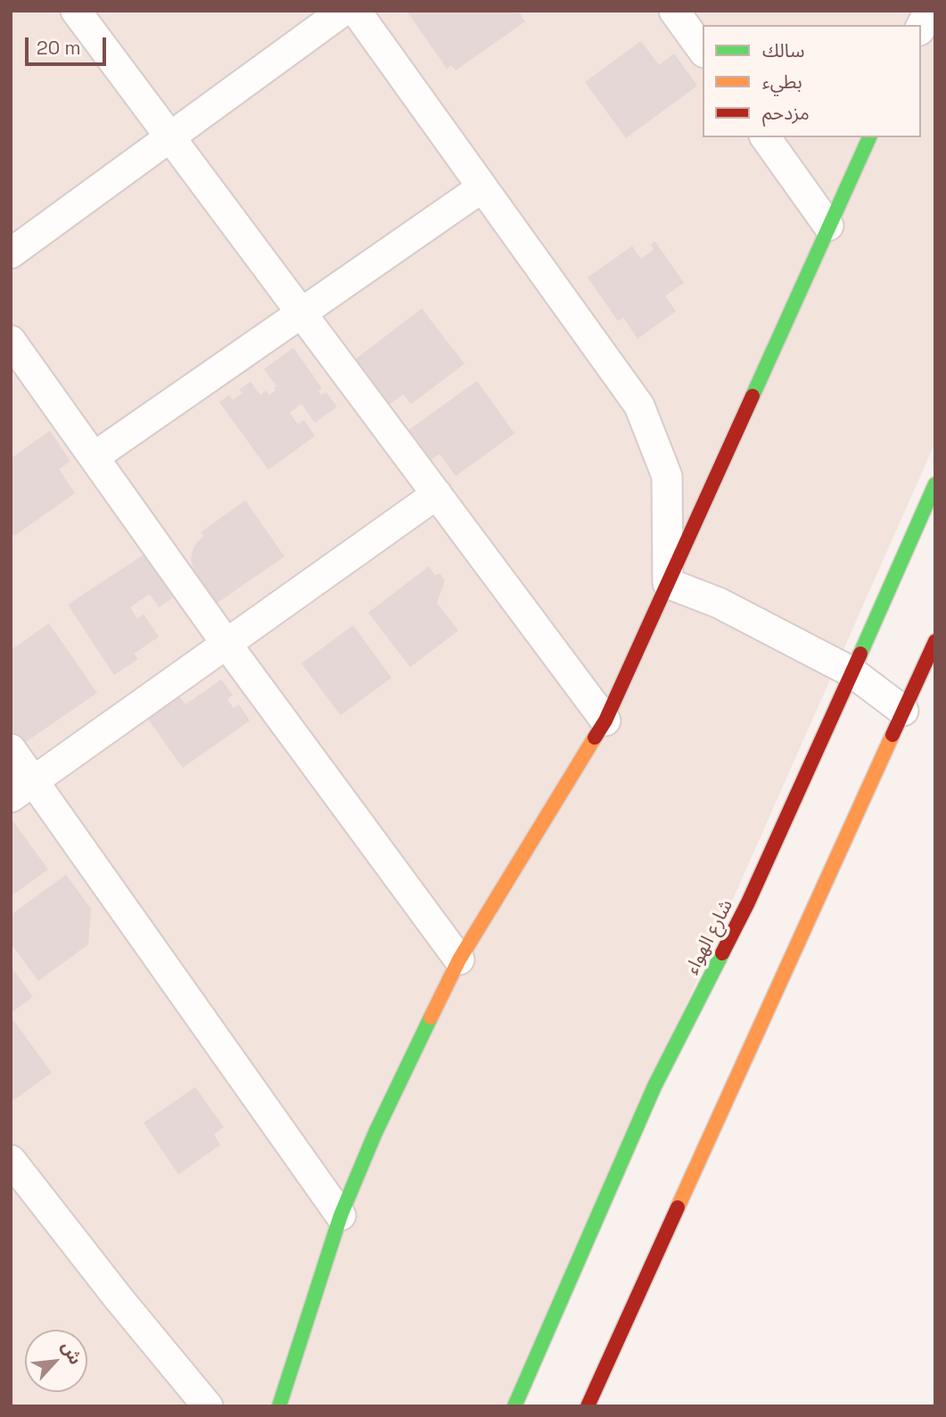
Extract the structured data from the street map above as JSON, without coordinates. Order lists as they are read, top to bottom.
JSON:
{
  "streets": {
    "main road": ["شارع الهواء"]
  },
  "legend": ["سالك", "بطيء", "مزدحم"],
  "scale_bar": "20 m",
  "north": "top right"
}
